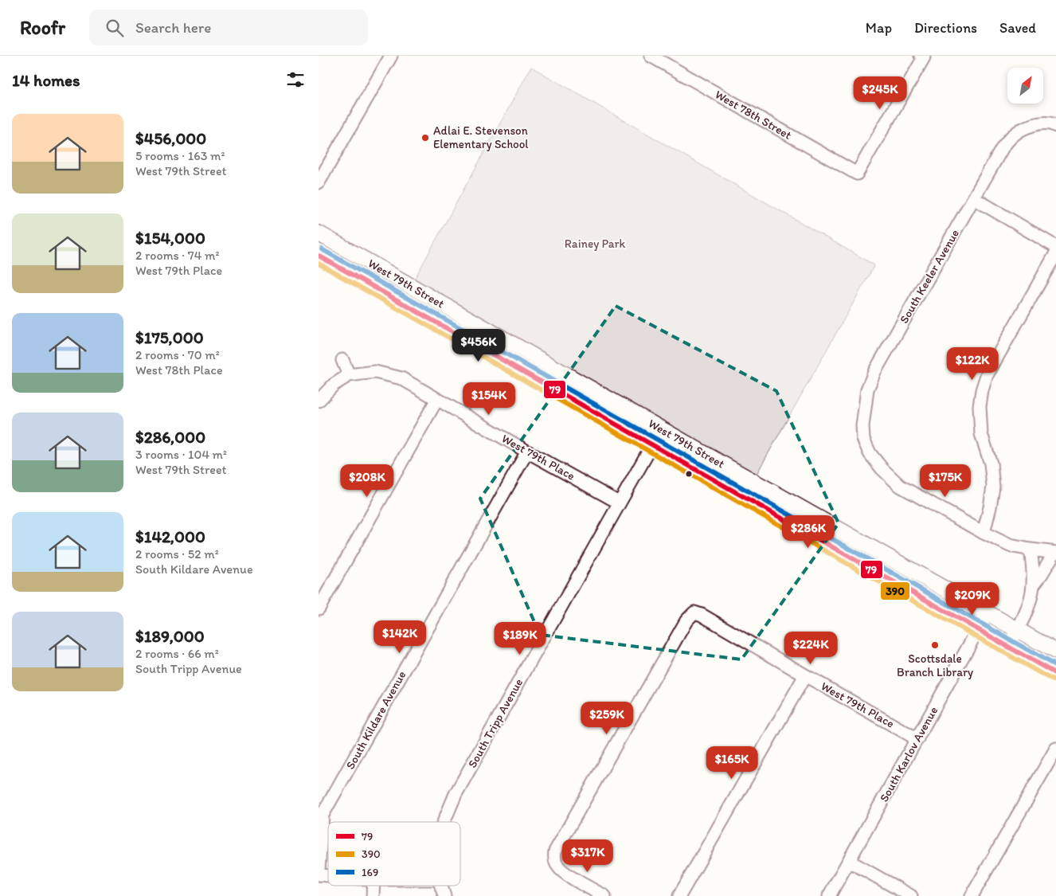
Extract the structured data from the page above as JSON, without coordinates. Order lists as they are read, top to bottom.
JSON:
{
  "streets": {
    "main road": ["West 79th Street"],
    "street": [
      "West 78th Street",
      "South Keeler Avenue",
      "West 79th Place",
      "South Kildare Avenue",
      "South Tripp Avenue",
      "South Karlov Avenue"
    ]
  },
  "crossings": [
    ["West 79th Street", "South Tripp Avenue"],
    ["West 79th Street", "South Karlov Avenue"],
    ["West 79th Place", "South Kildare Avenue"],
    ["West 79th Place", "South Tripp Avenue"],
    ["West 79th Place", "South Karlov Avenue"]
  ],
  "parks": ["Rainey Park"],
  "places": ["Adlai E. Stevenson Elementary School", "Scottsdale Branch Library"],
  "lines": ["transit line 169", "transit line 79", "transit line 390"],
  "legend": ["79", "390", "169"],
  "north": "top right",
  "page": {
    "header": "Roofr",
    "search": "Search here",
    "nav": ["Map", "Directions", "Saved"],
    "heading": "14 homes",
    "price": [
      "$245K",
      "$456K",
      "$122K",
      "$154K",
      "$208K",
      "$175K",
      "$286K",
      "$209K",
      "$142K",
      "$189K",
      "$224K",
      "$259K",
      "$165K",
      "$317K"
    ],
    "list": [
      {
        "name": "$456,000",
        "note": "5 rooms · 163 m² · West 79th Street"
      },
      {
        "name": "$154,000",
        "note": "2 rooms · 74 m² · West 79th Place"
      },
      {
        "name": "$175,000",
        "note": "2 rooms · 70 m² · West 78th Place"
      },
      {
        "name": "$286,000",
        "note": "3 rooms · 104 m² · West 79th Street"
      },
      {
        "name": "$142,000",
        "note": "2 rooms · 52 m² · South Kildare Avenue"
      },
      {
        "name": "$189,000",
        "note": "2 rooms · 66 m² · South Tripp Avenue"
      }
    ]
  }
}
